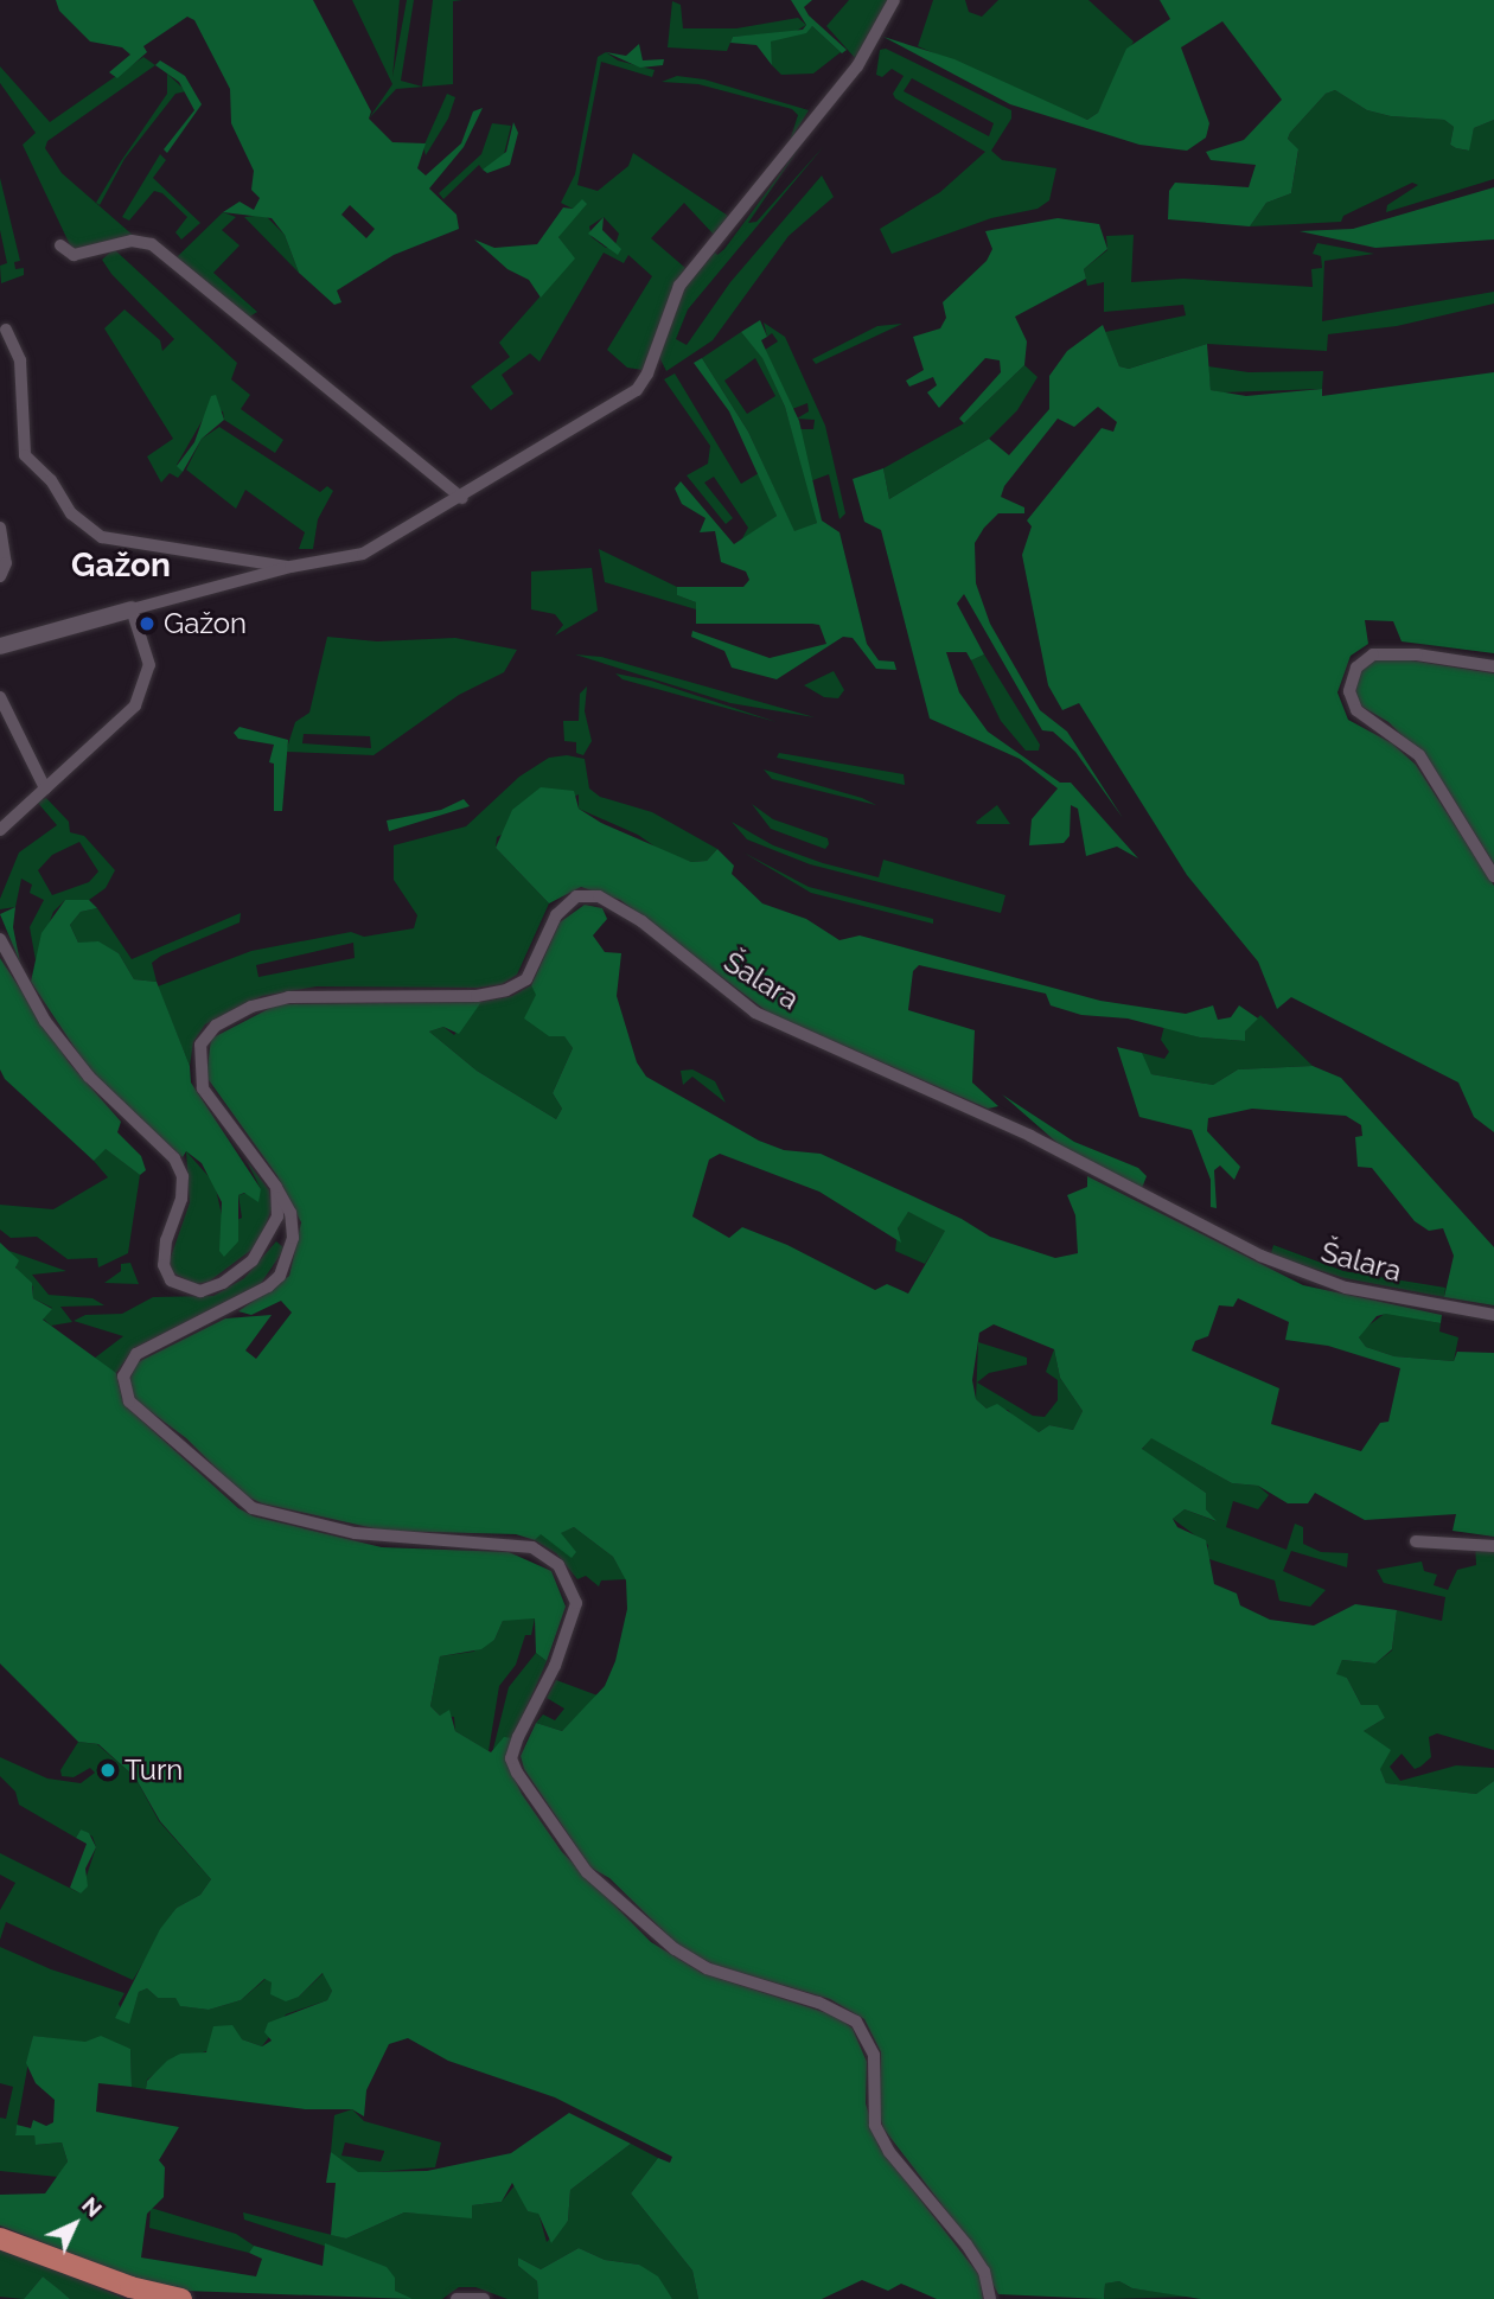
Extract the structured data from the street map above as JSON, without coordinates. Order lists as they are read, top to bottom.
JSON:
{
  "streets": {
    "street": ["Šalara"]
  },
  "districts": ["Gažon"],
  "places": ["Gažon", "Turn"],
  "north": "top right"
}
